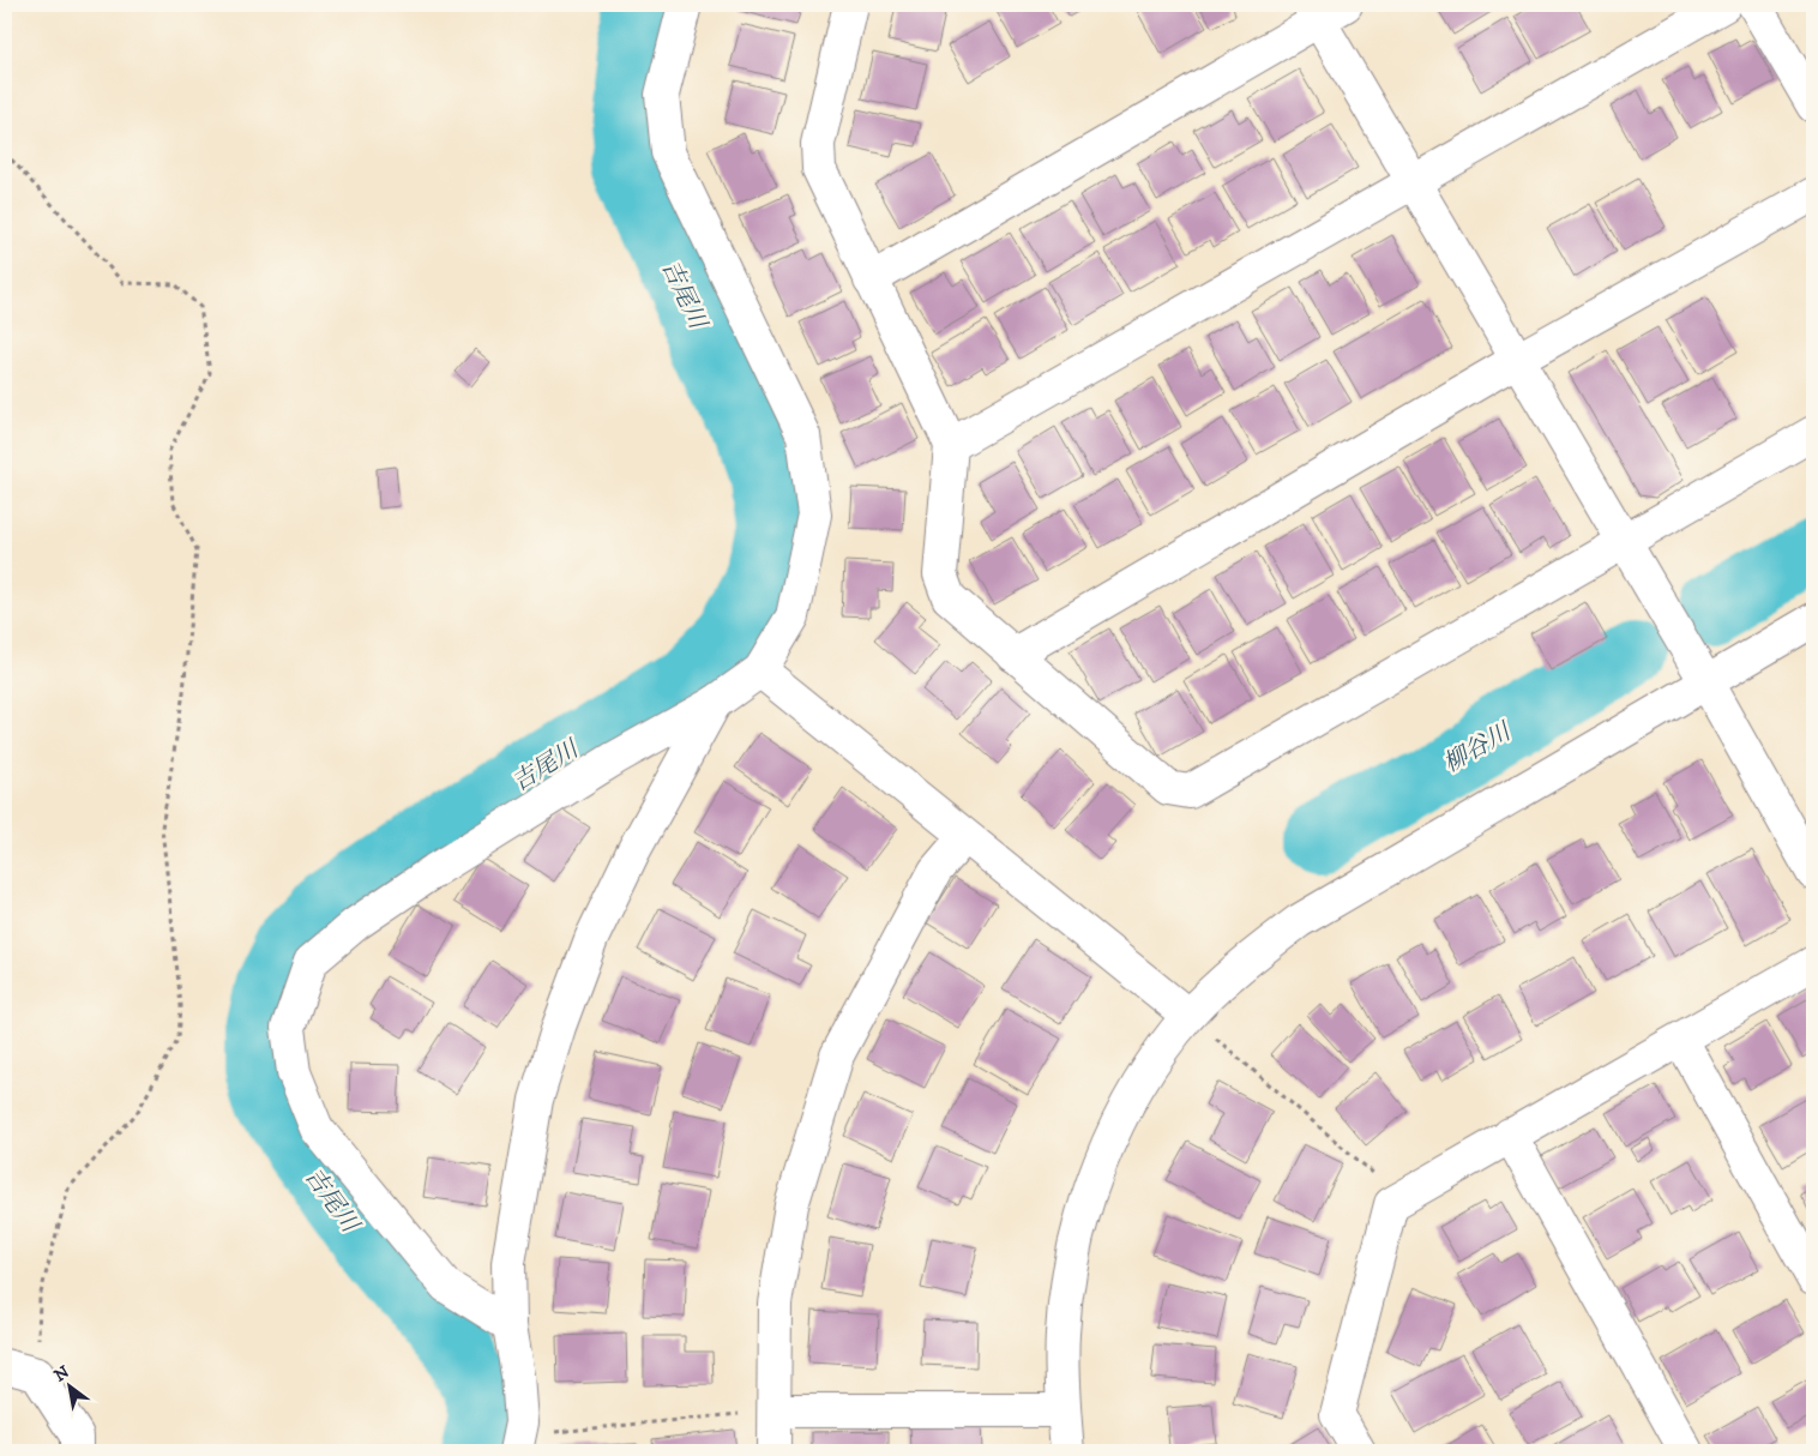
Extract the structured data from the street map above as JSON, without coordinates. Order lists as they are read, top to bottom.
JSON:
{
  "water": ["吉尾川", "柳谷川"],
  "north": "top left"
}
